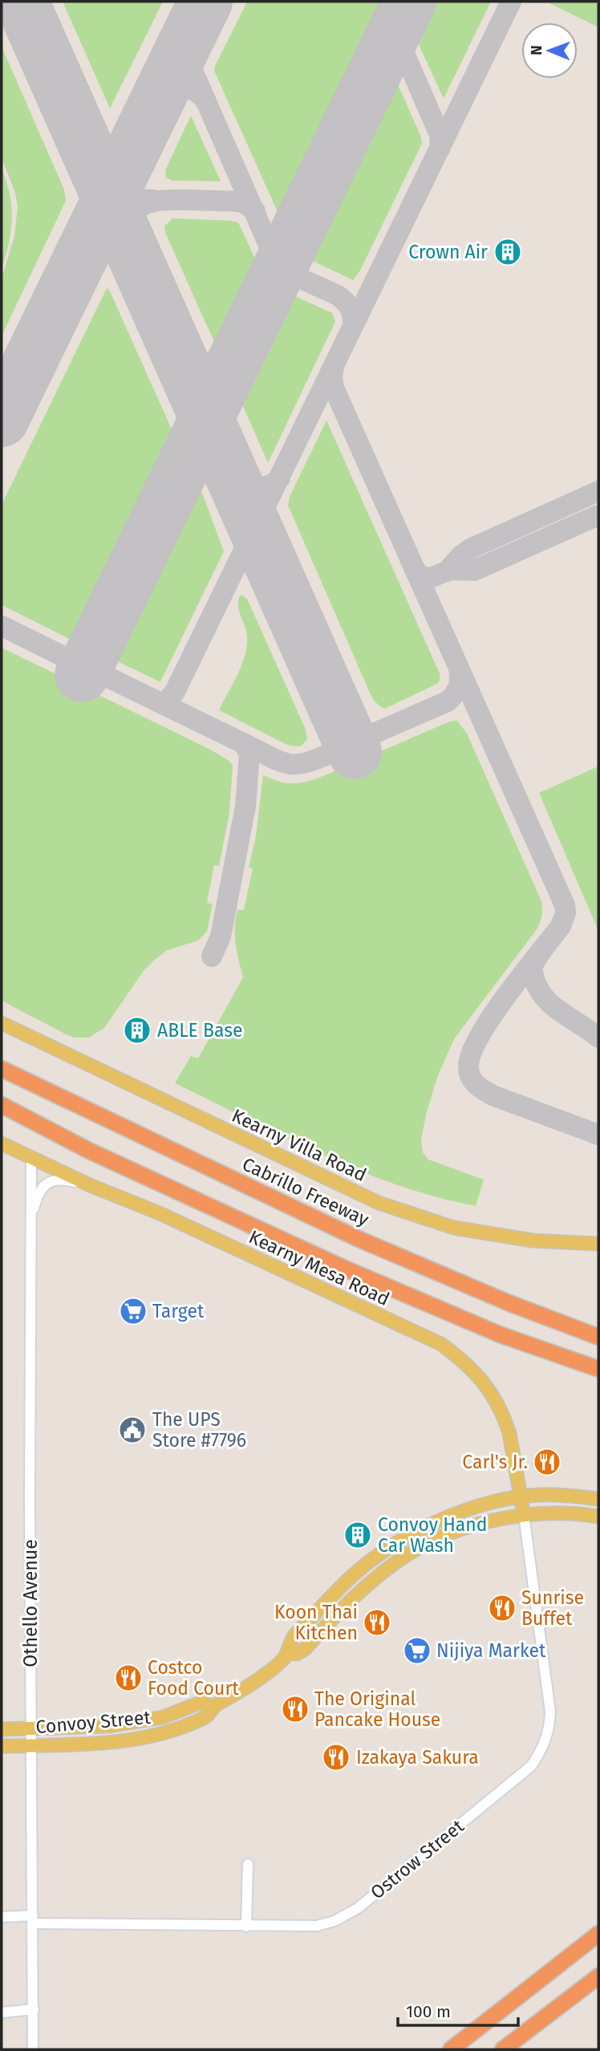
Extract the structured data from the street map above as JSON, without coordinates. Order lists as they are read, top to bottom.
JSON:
{
  "streets": {
    "highway": ["Cabrillo Freeway"],
    "main road": ["Kearny Villa Road", "Kearny Mesa Road", "Convoy Street"],
    "street": ["Othello Avenue", "Ostrow Street"]
  },
  "crossings": [
    ["Kearny Mesa Road", "Othello Avenue"],
    ["Kearny Mesa Road", "Convoy Street"],
    ["Kearny Mesa Road", "Ostrow Street"],
    ["Othello Avenue", "Convoy Street"],
    ["Othello Avenue", "Ostrow Street"],
    ["Convoy Street", "Ostrow Street"]
  ],
  "places": {
    "building": ["Crown Air", "ABLE Base", "Convoy Hand Car Wash"],
    "supermarket": ["Target", "Nijiya Market"],
    "public building": ["The UPS Store #7796"],
    "restaurant": [
      "Carl's Jr.",
      "Sunrise Buffet",
      "Koon Thai Kitchen",
      "Costco Food Court",
      "The Original Pancake House",
      "Izakaya Sakura"
    ]
  },
  "scale_bar": "100 m",
  "north": "left"
}
